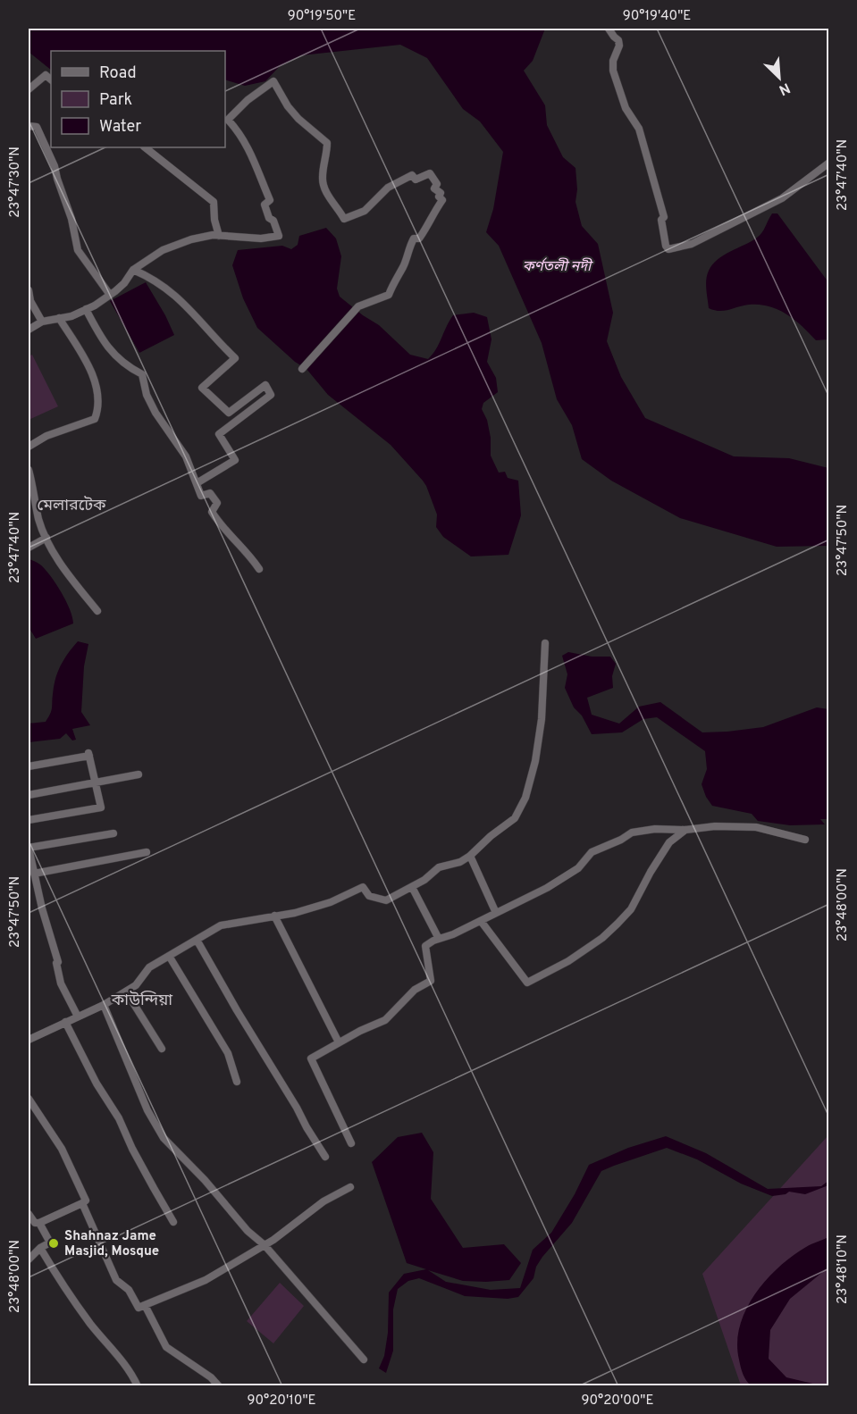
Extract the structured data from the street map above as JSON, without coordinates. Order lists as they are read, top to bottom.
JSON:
{
  "districts": ["মেলারটেক", "কাউন্দিয়া"],
  "water": ["কর্ণতলী নদী"],
  "places": ["Shahnaz Jame Masjid, Mosque"],
  "legend": ["Road", "Park", "Water"],
  "north": "bottom right",
  "coordinates": [
    "90°19'50\"E",
    "90°19'40\"E",
    "23°47'40\"N",
    "23°47'30\"N",
    "23°47'50\"N",
    "23°48'00\"N",
    "23°48'10\"N",
    "90°20'10\"E",
    "90°20'00\"E"
  ]
}
